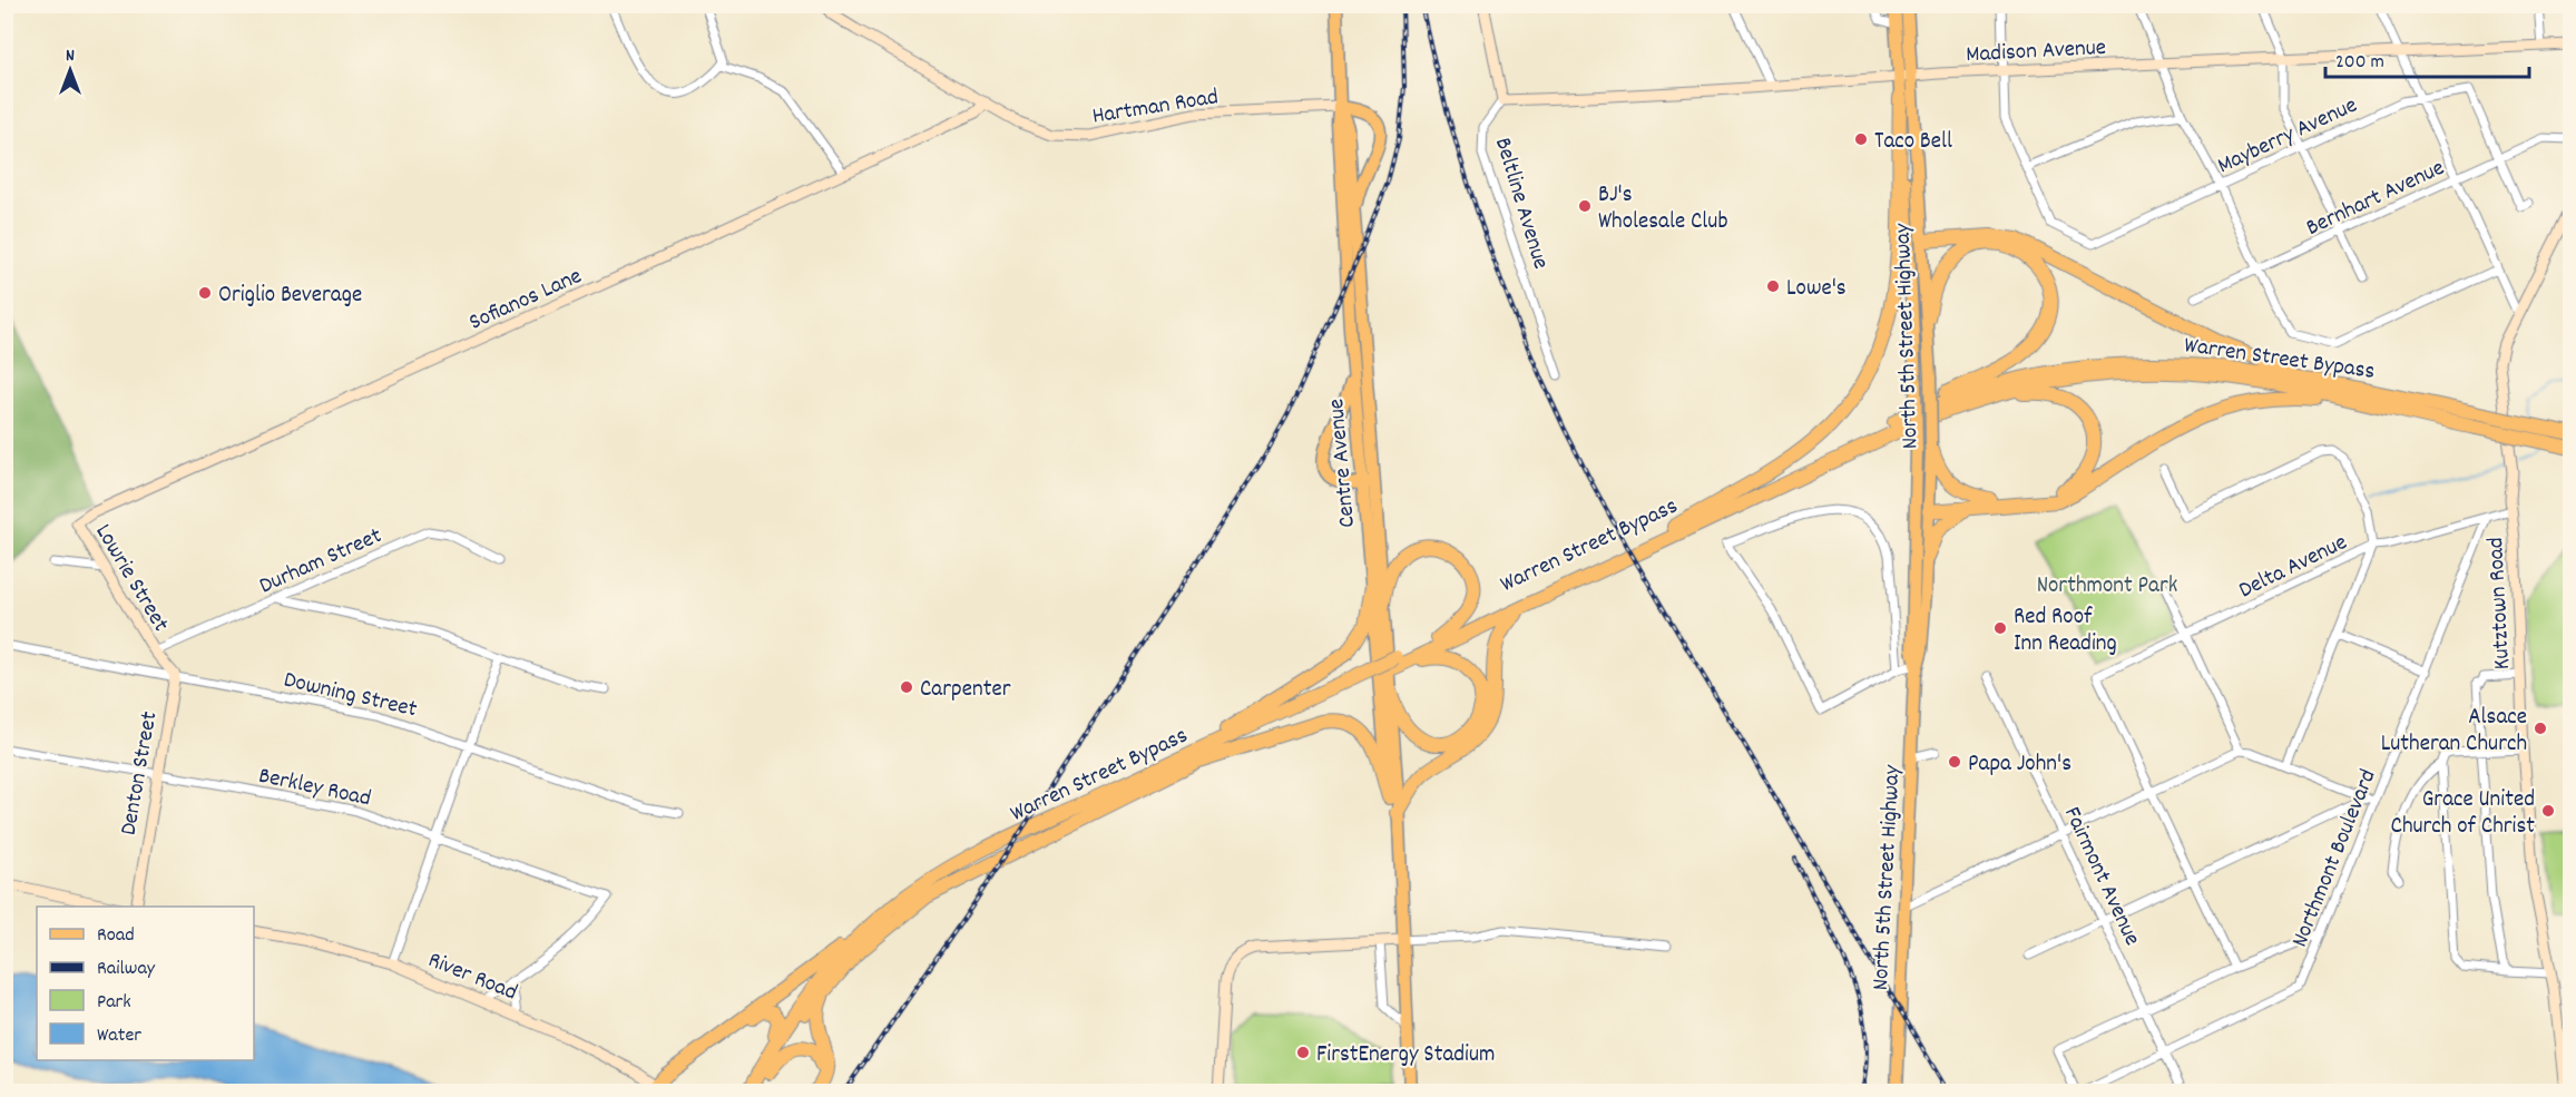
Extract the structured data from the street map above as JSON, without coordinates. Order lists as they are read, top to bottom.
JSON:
{
  "streets": {
    "highway": ["Warren Street Bypass"],
    "main road": ["North 5th Street Highway", "Centre Avenue"],
    "street": [
      "Madison Avenue",
      "Hartman Road",
      "Mayberry Avenue",
      "Bernhart Avenue",
      "Beltline Avenue",
      "Sofianos Lane",
      "Durham Street",
      "Delta Avenue",
      "Lowrie Street",
      "Kutztown Road",
      "Downing Street",
      "Denton Street",
      "Berkley Road",
      "Northmont Boulevard",
      "Fairmont Avenue",
      "River Road"
    ]
  },
  "crossings": [
    ["Madison Avenue", "Beltline Avenue"],
    ["Madison Avenue", "North 5th Street Highway"],
    ["Hartman Road", "Sofianos Lane"],
    ["Hartman Road", "Centre Avenue"],
    ["Mayberry Avenue", "Bernhart Avenue"],
    ["Sofianos Lane", "Lowrie Street"],
    ["Durham Street", "Lowrie Street"],
    ["Delta Avenue", "Kutztown Road"],
    ["Delta Avenue", "Northmont Boulevard"],
    ["Downing Street", "Denton Street"],
    ["Denton Street", "Berkley Road"],
    ["Northmont Boulevard", "Fairmont Avenue"]
  ],
  "parks": ["Northmont Park"],
  "places": [
    "Taco Bell",
    "BJ's Wholesale Club",
    "Lowe's",
    "Origlio Beverage",
    "Red Roof Inn Reading",
    "Carpenter",
    "Alsace Lutheran Church",
    "Papa John's",
    "Grace United Church of Christ",
    "FirstEnergy Stadium"
  ],
  "legend": [
    "Road",
    "Railway",
    "Park",
    "Water"
  ],
  "scale_bar": "200 m",
  "north": "top"
}
